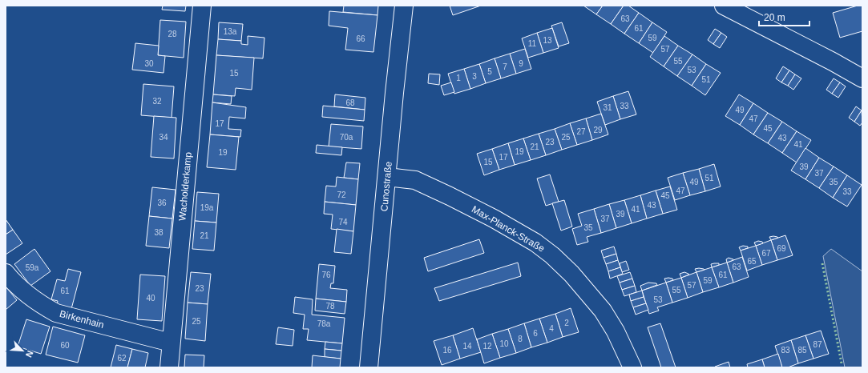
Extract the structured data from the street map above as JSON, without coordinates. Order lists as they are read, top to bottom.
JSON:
{
  "streets": {
    "street": [
      "Wacholderkamp",
      "Cunostraße",
      "Max-Planck-Straße",
      "Birkenhain"
    ]
  },
  "crossings": [
    ["Wacholderkamp", "Birkenhain"],
    ["Cunostraße", "Max-Planck-Straße"]
  ],
  "house_numbers": [
    "63",
    "61",
    "13a",
    "28",
    "59",
    "66",
    "13",
    "11",
    "57",
    "55",
    "30",
    "9",
    "7",
    "53",
    "5",
    "15",
    "3",
    "1",
    "51",
    "32",
    "68",
    "33",
    "31",
    "49",
    "47",
    "17",
    "45",
    "29",
    "27",
    "34",
    "70a",
    "25",
    "43",
    "23",
    "41",
    "21",
    "19",
    "19",
    "17",
    "15",
    "39",
    "37",
    "51",
    "49",
    "35",
    "47",
    "33",
    "72",
    "45",
    "36",
    "43",
    "19a",
    "41",
    "39",
    "37",
    "74",
    "35",
    "38",
    "21",
    "69",
    "67",
    "65",
    "63",
    "59a",
    "76",
    "61",
    "59",
    "57",
    "23",
    "55",
    "61",
    "40",
    "53",
    "78",
    "25",
    "2",
    "78a",
    "4",
    "6",
    "8",
    "10",
    "87",
    "60",
    "14",
    "12",
    "16",
    "83",
    "85",
    "62"
  ],
  "scale_bar": "20 m",
  "north": "bottom right"
}
